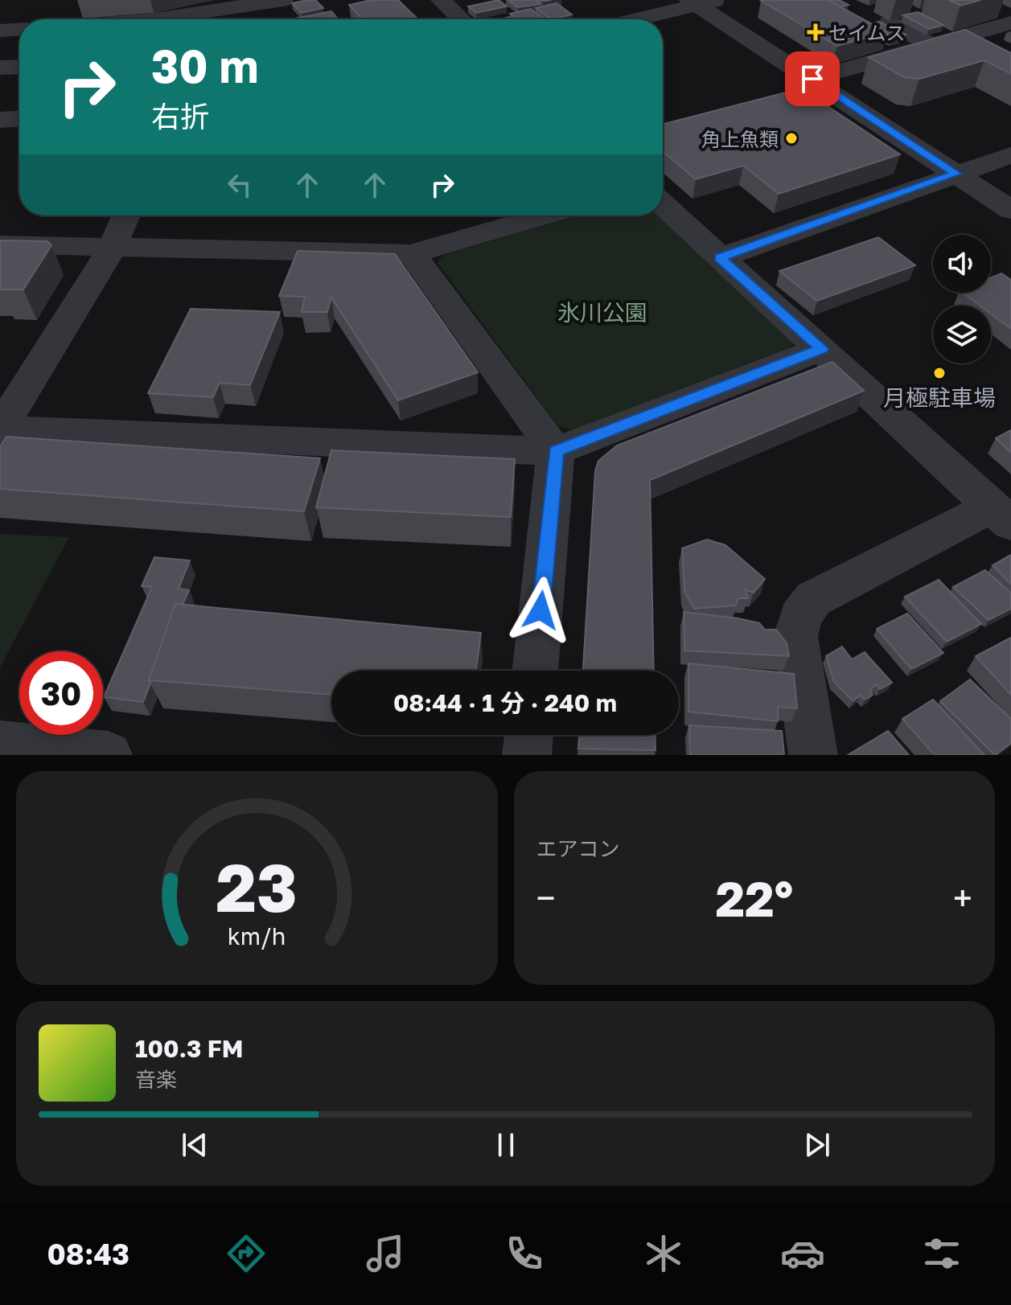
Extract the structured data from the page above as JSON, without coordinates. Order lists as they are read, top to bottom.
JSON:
{
  "parks": ["氷川公園"],
  "places": {
    "health": ["セイムス"],
    "other": ["角上魚類", "月極駐車場"]
  },
  "page": {
    "turn": ["30 m", "右折"],
    "limit": "30",
    "trip": "08:44 · 1 分 · 240 m",
    "tile": "エアコン",
    "heat": ["−", "22°", "+"],
    "song": ["100.3 FM", "音楽"],
    "tabs": "08:43",
    "gauge": ["23", "km/h"]
  }
}
